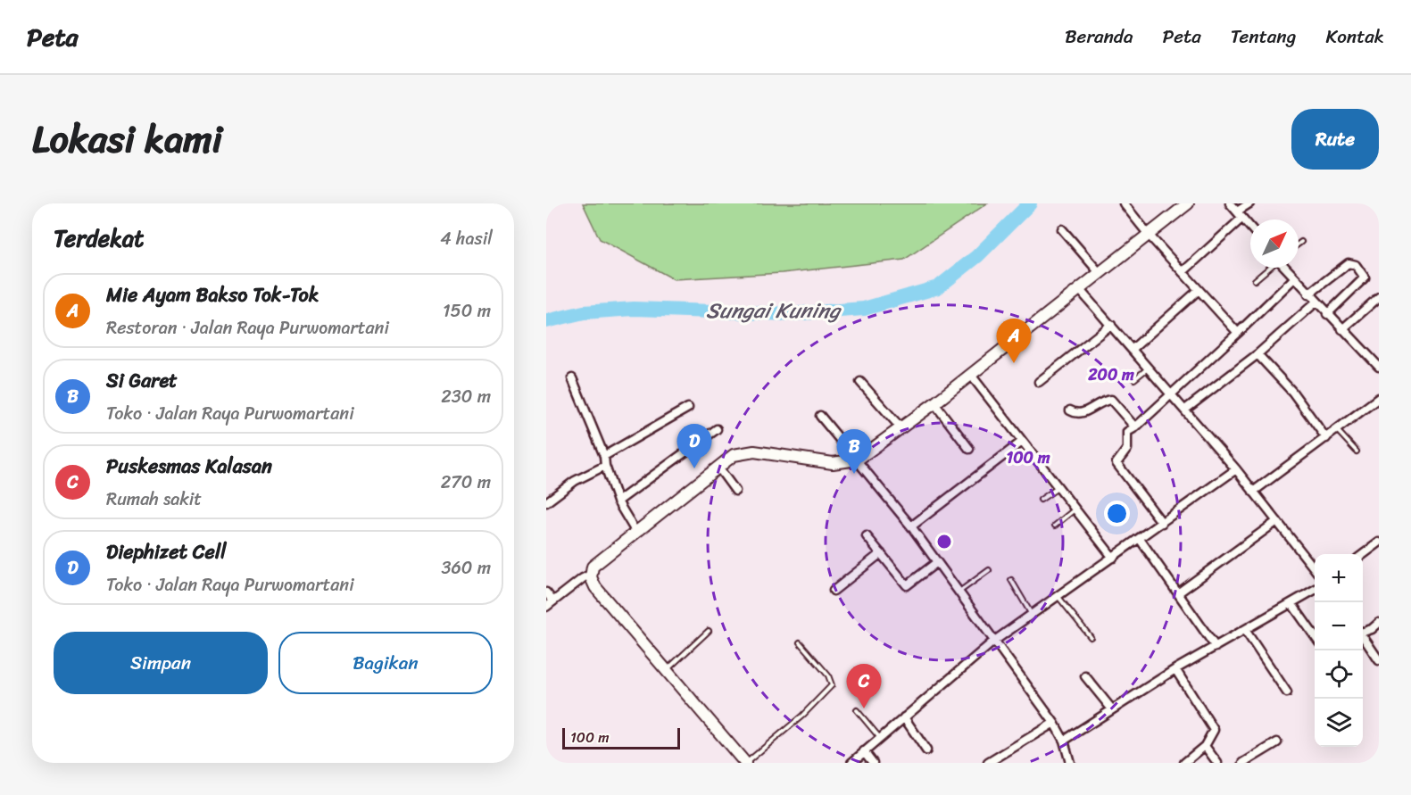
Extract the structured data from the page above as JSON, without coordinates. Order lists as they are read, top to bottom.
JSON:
{
  "water": ["Sungai Kuning"],
  "scale_bar": "100 m",
  "north": "top right",
  "page": {
    "header": "Peta",
    "nav": [
      "Beranda",
      "Peta",
      "Tentang",
      "Kontak"
    ],
    "title": "Lokasi kami",
    "buttons": [
      "Rute",
      ["Simpan", "Bagikan"]
    ],
    "heading": ["Terdekat", "4 hasil"],
    "list": [
      {
        "mark": "A",
        "name": "Mie Ayam Bakso Tok-Tok",
        "note": "Restoran · Jalan Raya Purwomartani",
        "value": "150 m"
      },
      {
        "mark": "B",
        "name": "Si Garet",
        "note": "Toko · Jalan Raya Purwomartani",
        "value": "230 m"
      },
      {
        "mark": "C",
        "name": "Puskesmas Kalasan",
        "note": "Rumah sakit",
        "value": "270 m"
      },
      {
        "mark": "D",
        "name": "Diephizet Cell",
        "note": "Toko · Jalan Raya Purwomartani",
        "value": "360 m"
      }
    ],
    "pins": [
      "A",
      "D",
      "B",
      "C"
    ],
    "map_buttons": ["+", "−"],
    "scale": "100 m"
  },
  "rings": ["200 m", "100 m"]
}
